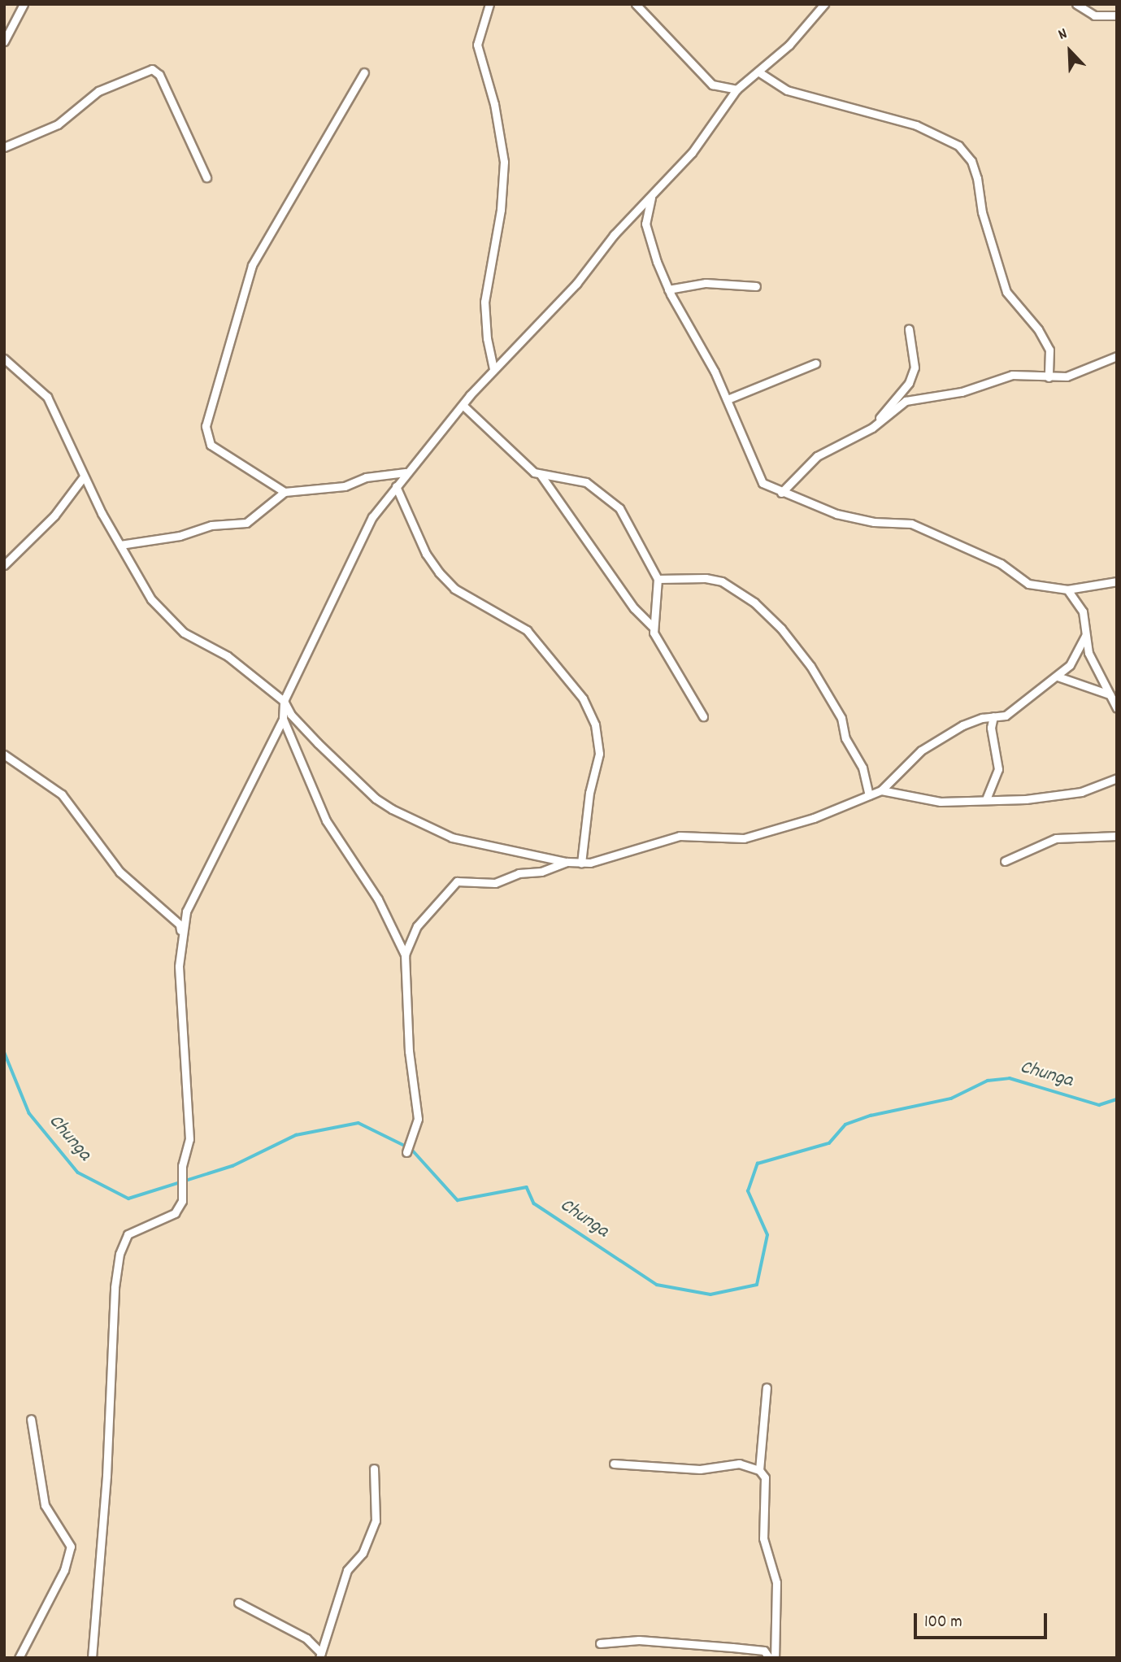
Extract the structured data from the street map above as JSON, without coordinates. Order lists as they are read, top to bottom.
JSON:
{
  "water": ["Chunga"],
  "scale_bar": "100 m",
  "north": "top left"
}
